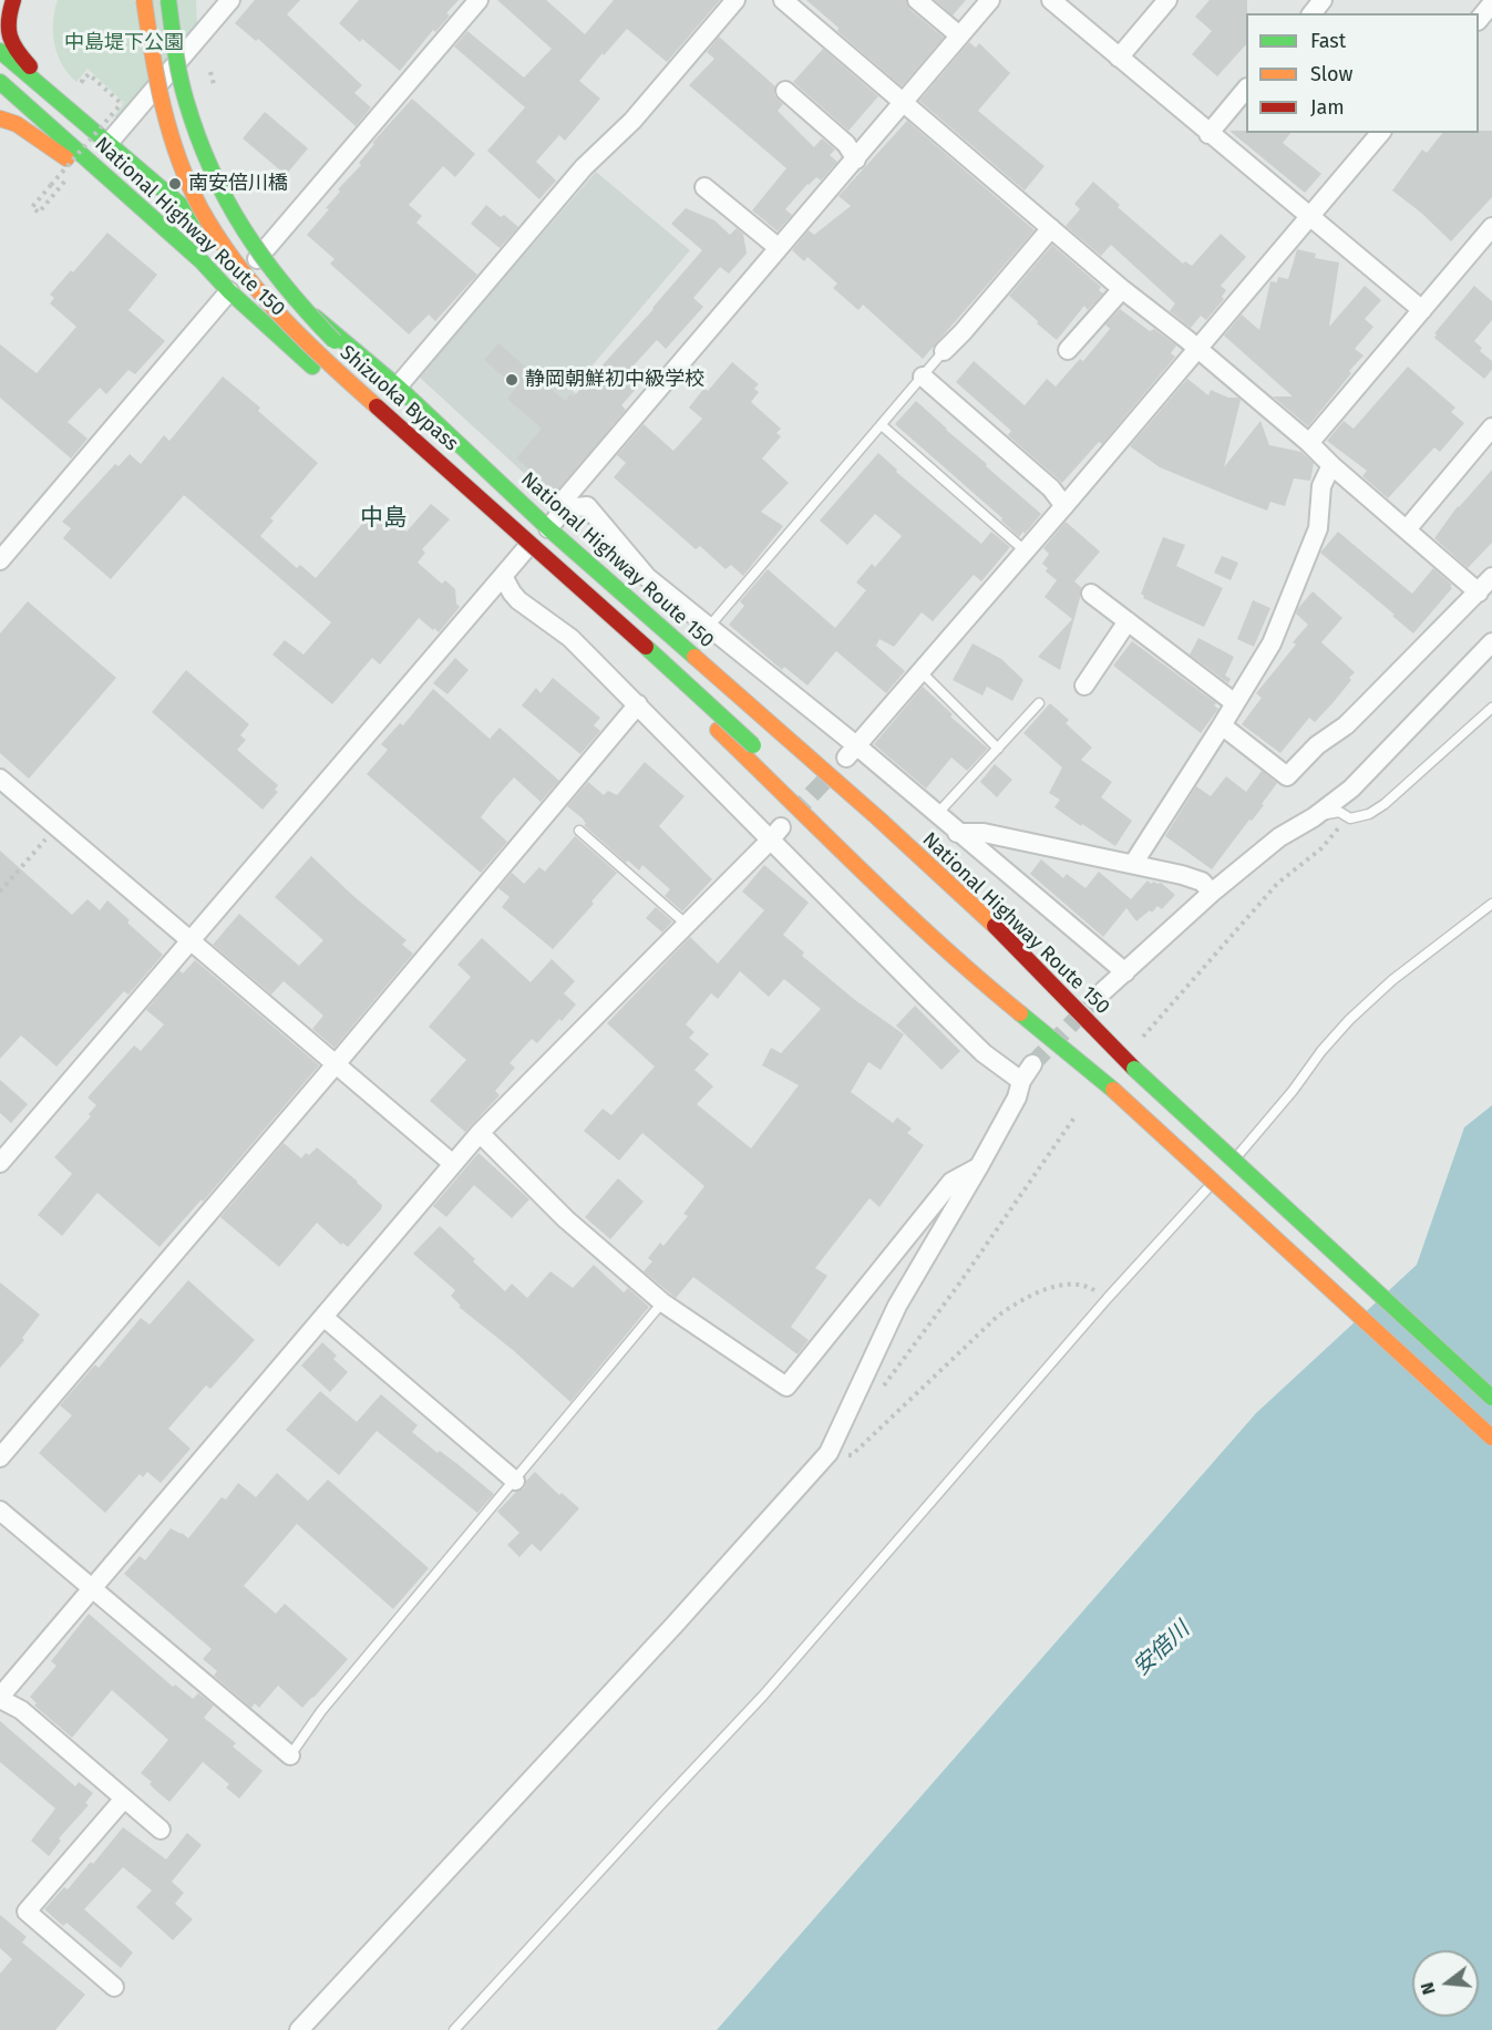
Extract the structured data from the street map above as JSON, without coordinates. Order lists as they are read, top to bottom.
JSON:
{
  "streets": {
    "main road": ["National Highway Route 150", "Shizuoka Bypass"]
  },
  "districts": ["中島"],
  "water": ["安倍川"],
  "parks": ["中島堤下公園"],
  "places": ["南安倍川橋", "静岡朝鮮初中級学校"],
  "legend": ["Fast", "Slow", "Jam"],
  "north": "left"
}
